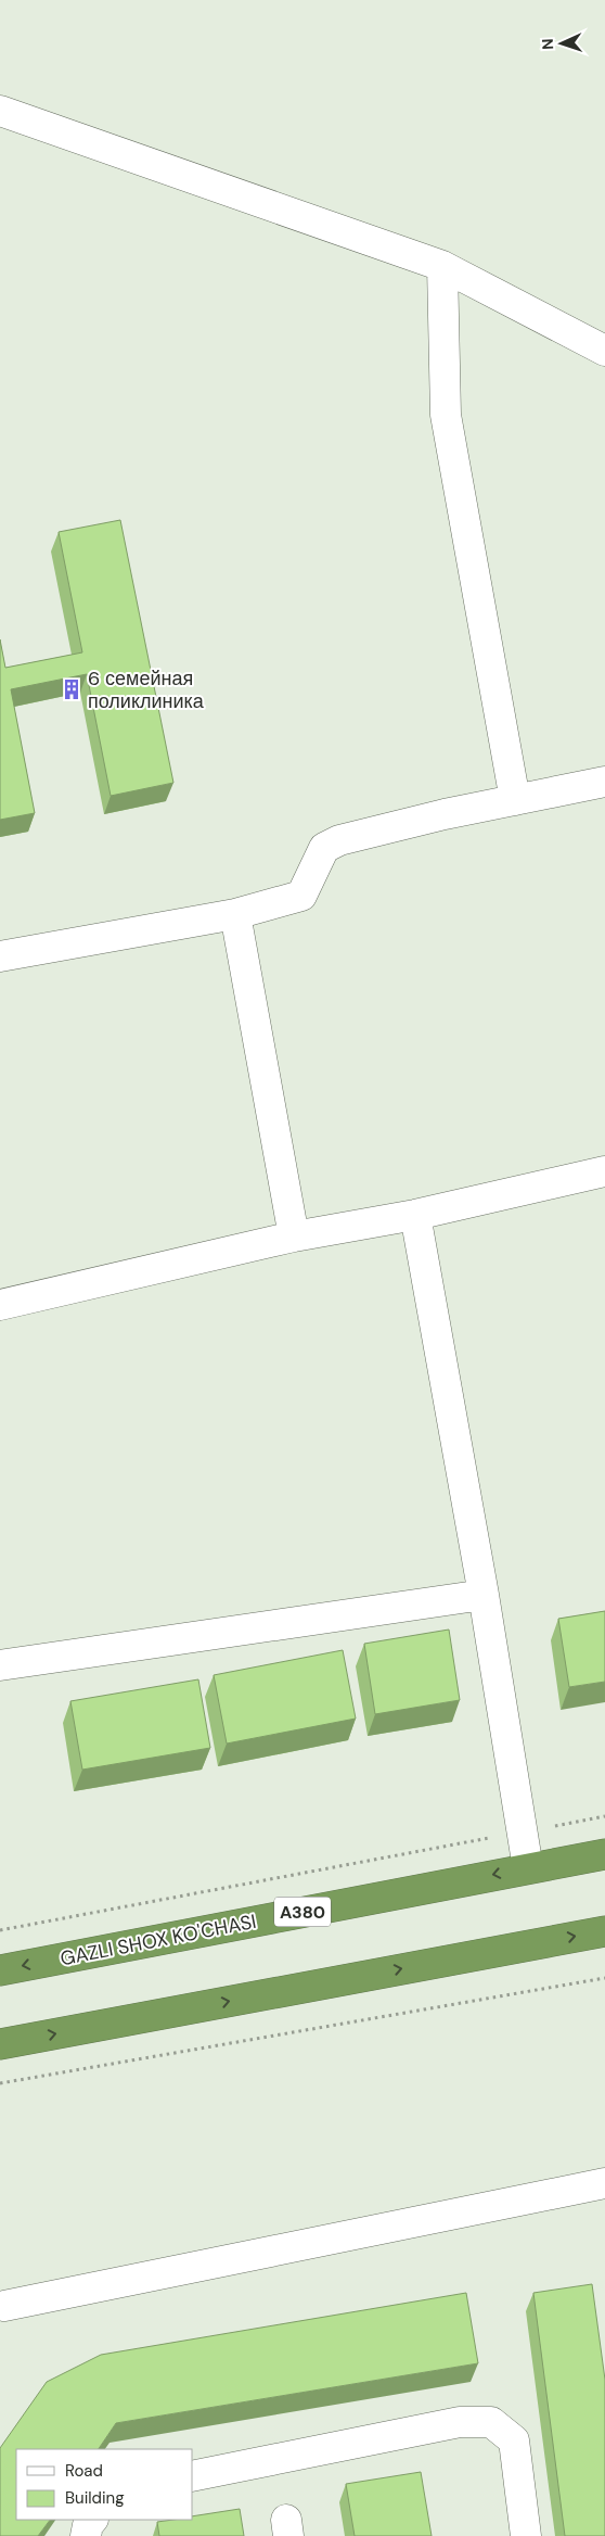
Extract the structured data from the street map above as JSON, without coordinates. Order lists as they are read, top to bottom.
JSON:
{
  "streets": {
    "highway": ["A380", "GAZLI SHOX KO'CHASI"]
  },
  "places": {
    "building": ["6 семейная поликлиника"]
  },
  "legend": ["Road", "Building"],
  "north": "left"
}
